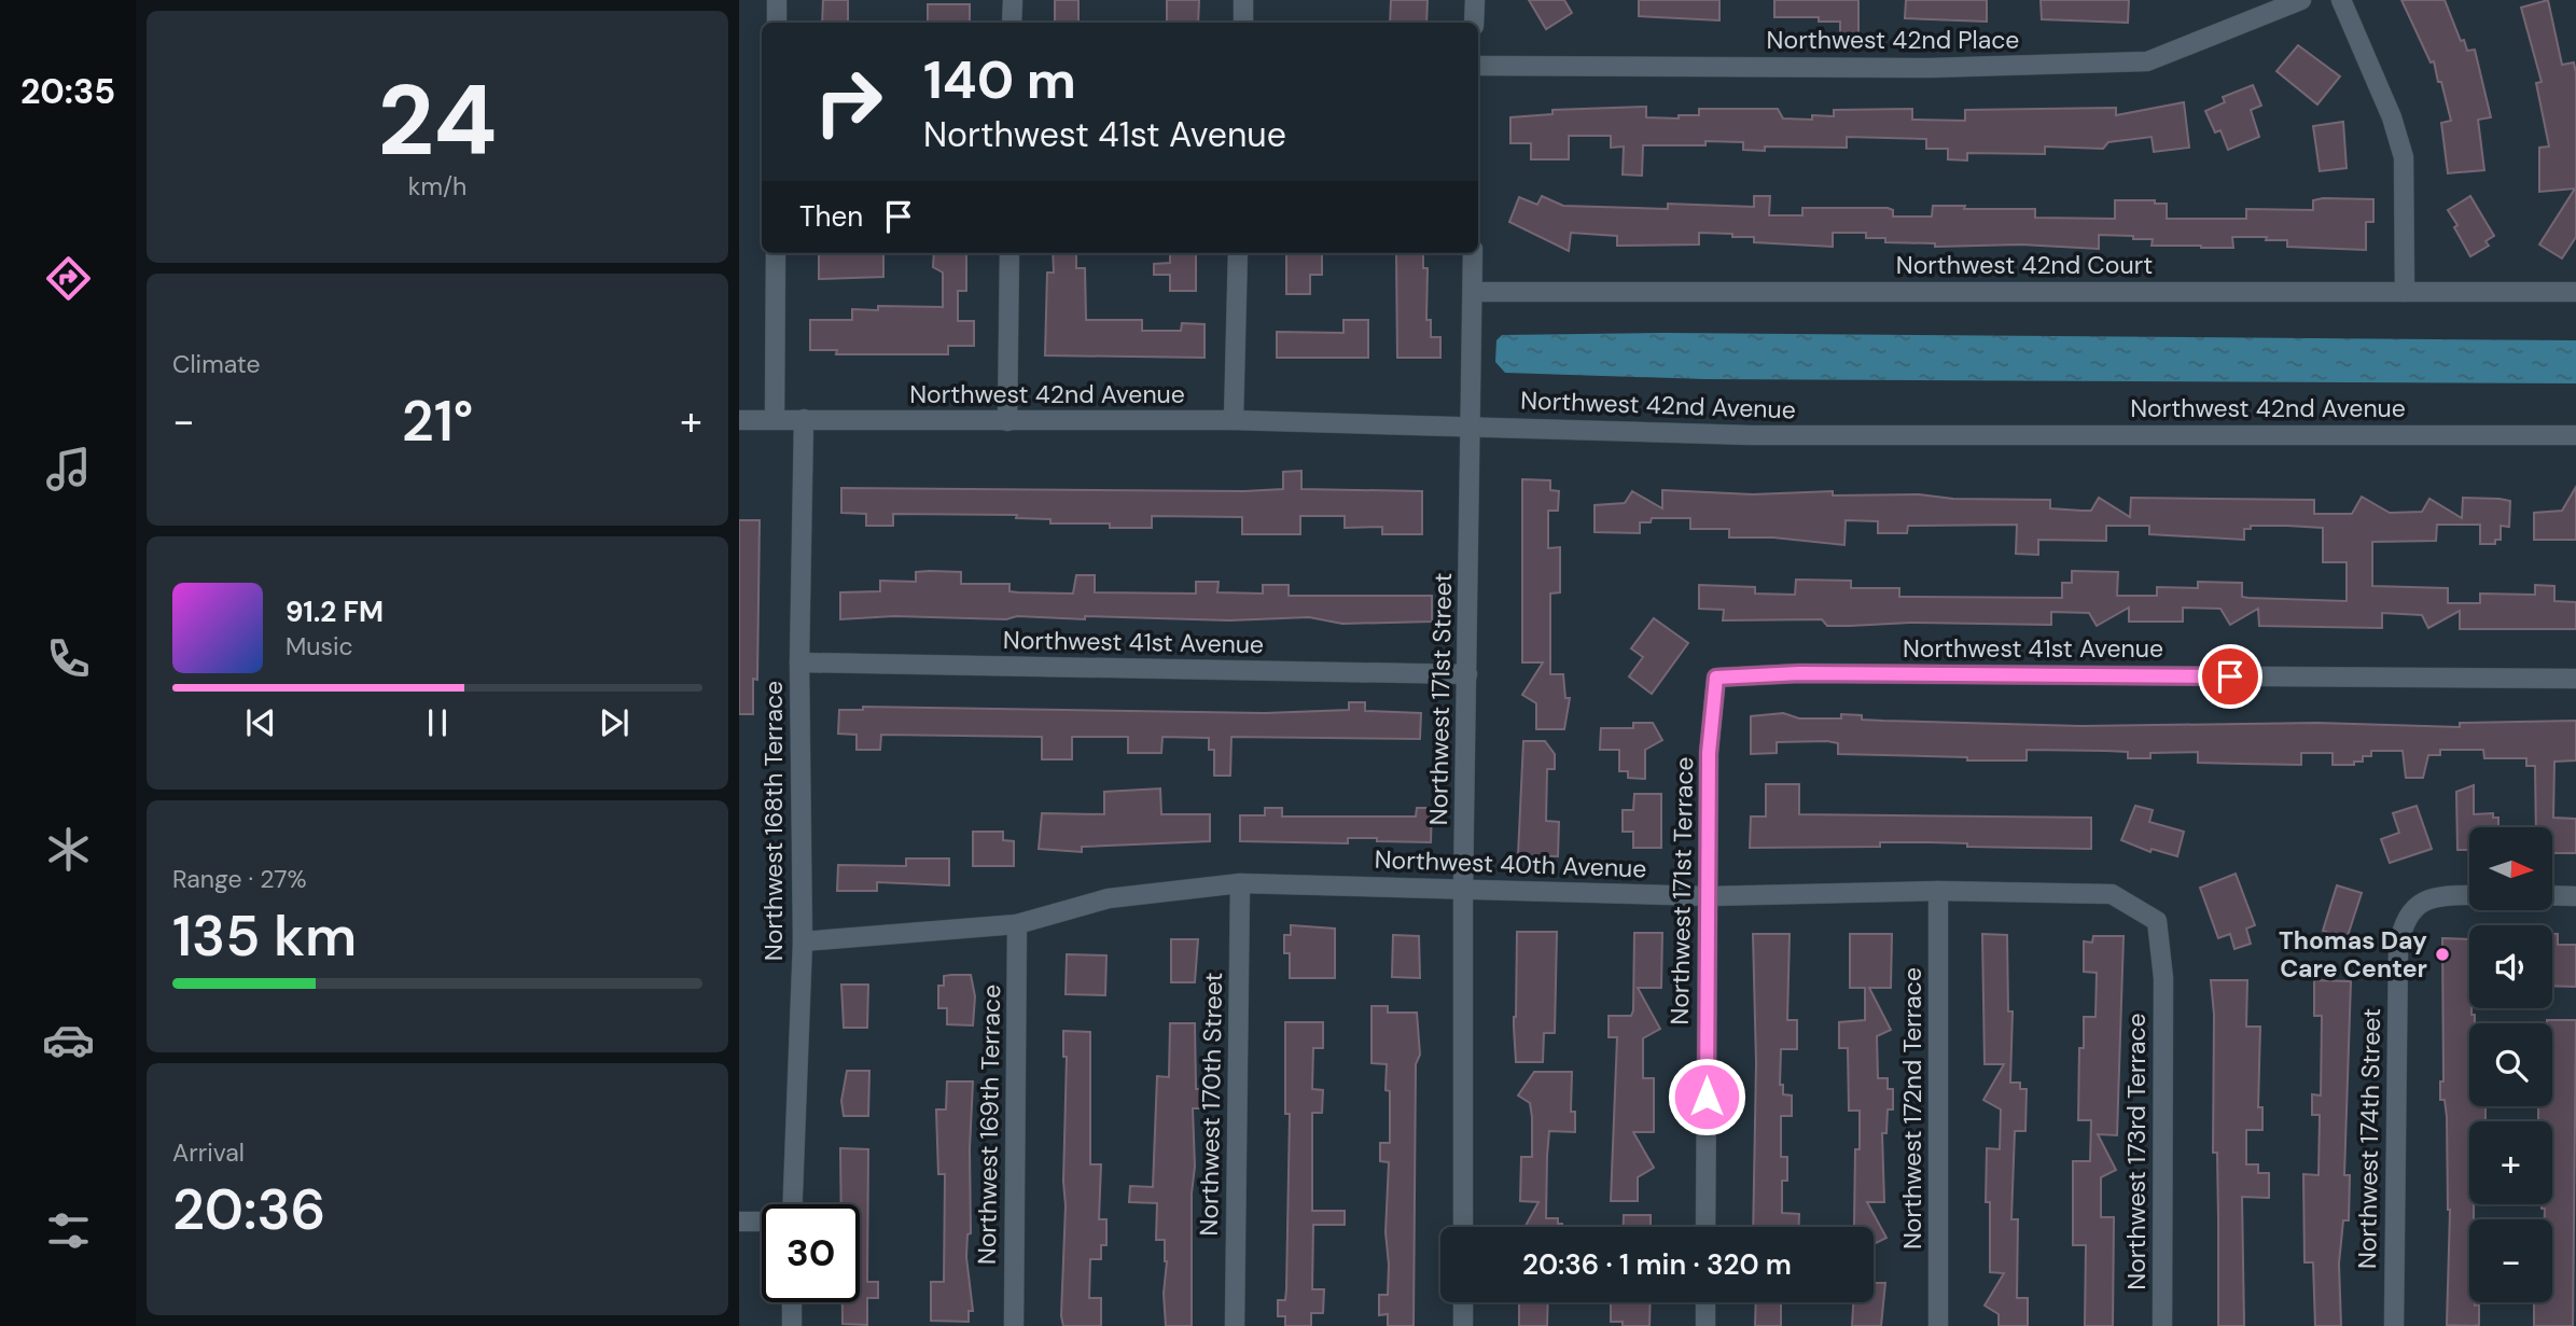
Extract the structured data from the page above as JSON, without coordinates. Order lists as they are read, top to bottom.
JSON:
{
  "streets": {
    "street": [
      "Northwest 42nd Place",
      "Northwest 42nd Court",
      "Northwest 42nd Avenue",
      "Northwest 41st Avenue",
      "Northwest 171st Street",
      "Northwest 168th Terrace",
      "Northwest 40th Avenue",
      "Northwest 171st Terrace",
      "Northwest 170th Street",
      "Northwest 172nd Terrace",
      "Northwest 169th Terrace",
      "Northwest 174th Street",
      "Northwest 173rd Terrace"
    ]
  },
  "crossings": [
    ["Northwest 42nd Court", "Northwest 171st Street"],
    ["Northwest 42nd Avenue", "Northwest 171st Street"],
    ["Northwest 42nd Avenue", "Northwest 168th Terrace"],
    ["Northwest 41st Avenue", "Northwest 171st Street"],
    ["Northwest 41st Avenue", "Northwest 168th Terrace"],
    ["Northwest 41st Avenue", "Northwest 171st Terrace"],
    ["Northwest 171st Street", "Northwest 40th Avenue"],
    ["Northwest 168th Terrace", "Northwest 40th Avenue"],
    ["Northwest 40th Avenue", "Northwest 171st Terrace"],
    ["Northwest 40th Avenue", "Northwest 170th Street"],
    ["Northwest 40th Avenue", "Northwest 172nd Terrace"],
    ["Northwest 40th Avenue", "Northwest 169th Terrace"],
    ["Northwest 40th Avenue", "Northwest 173rd Terrace"]
  ],
  "places": ["Thomas Day Care Center"],
  "north": "right",
  "page": {
    "tabs": "20:35",
    "tile": [
      ["24", "km/h"],
      "Climate",
      ["Range · 27%", "135 km"],
      ["Arrival", "20:36"]
    ],
    "turn": ["140 m", "Northwest 41st Avenue"],
    "then": "Then",
    "heat": ["−", "21°", "+"],
    "song": ["91.2 FM", "Music"],
    "map_buttons": ["+", "−"],
    "limit": "30",
    "trip": "20:36 · 1 min · 320 m"
  }
}
